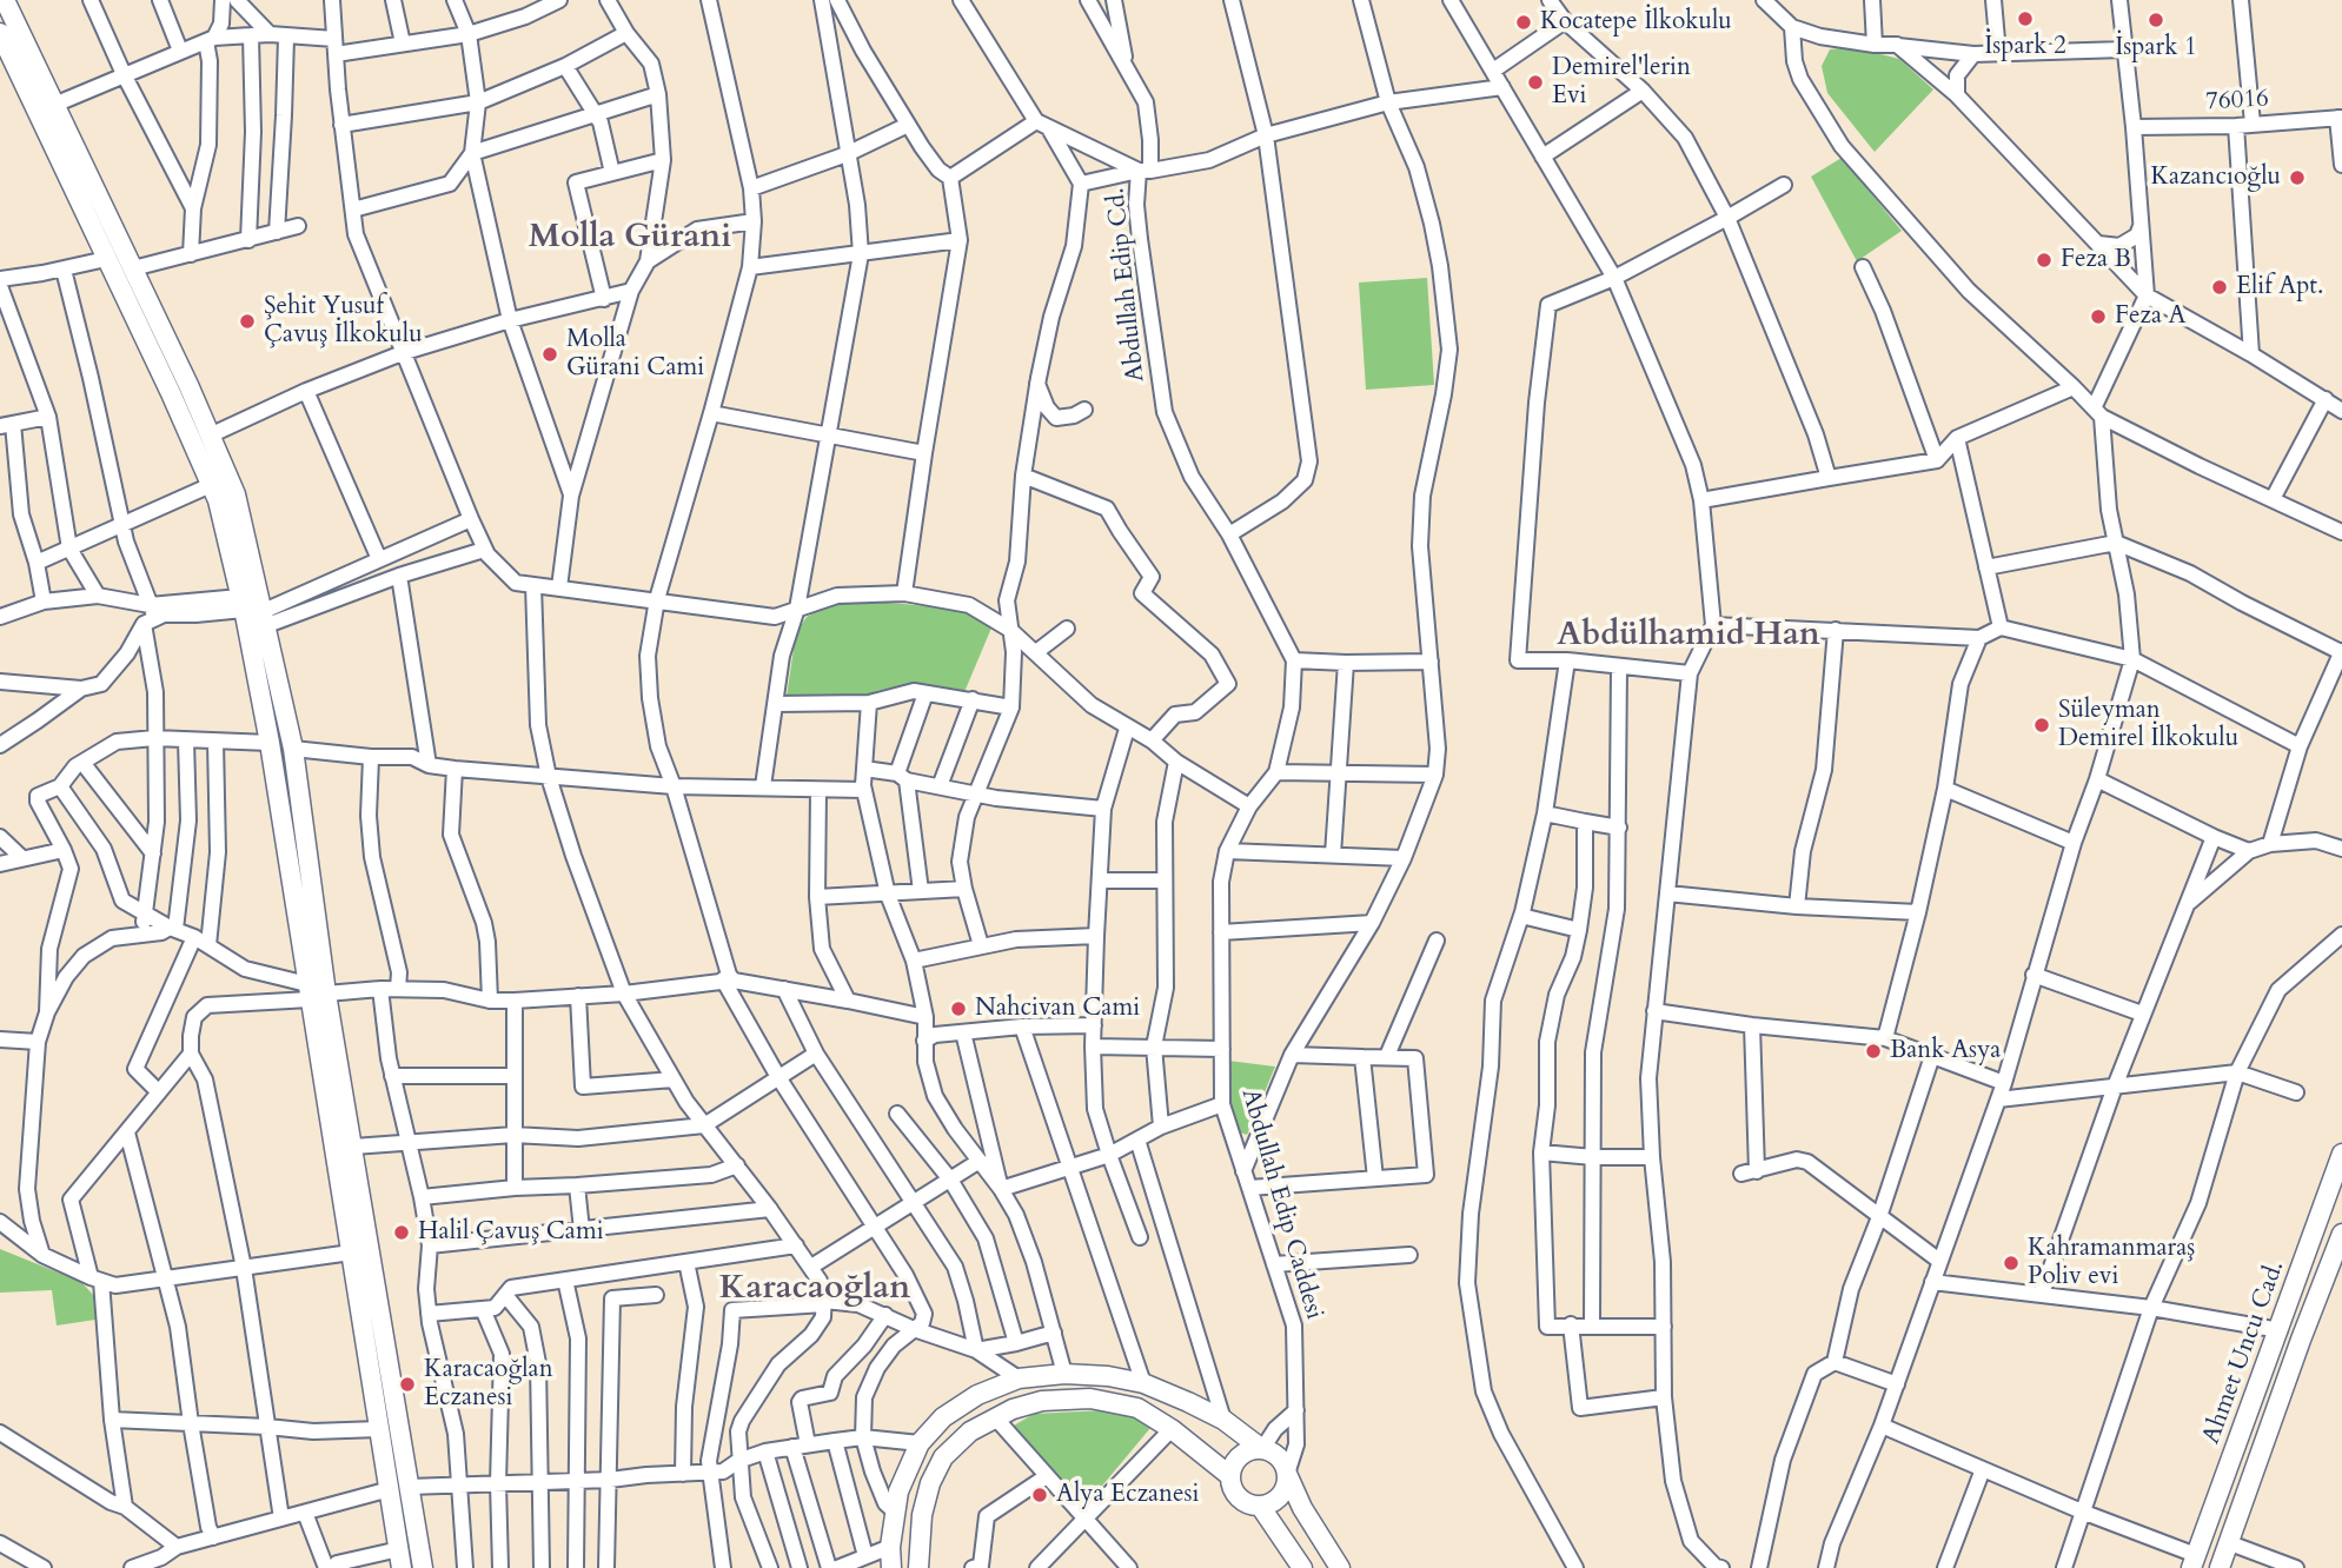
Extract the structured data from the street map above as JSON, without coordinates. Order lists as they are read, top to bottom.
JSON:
{
  "streets": {
    "main road": ["Ahmet Uncu Cad."],
    "street": ["76016", "Abdullah Edip Cd.", "Abdullah Edip Caddesi"]
  },
  "districts": ["Molla Gürani", "Abdülhamid Han", "Karacaoğlan"],
  "places": [
    "İspark 2",
    "İspark 1",
    "Kocatepe İlkokulu",
    "Demirel'lerin Evi",
    "Kazancıoğlu",
    "Feza B",
    "Elif Apt.",
    "Feza A",
    "Şehit Yusuf Çavuş İlkokulu",
    "Molla Gürani Cami",
    "Süleyman Demirel İlkokulu",
    "Nahcivan Cami",
    "Bank Asya",
    "Halil Çavuş Cami",
    "Kahramanmaraş Poliv evi",
    "Karacaoğlan Eczanesi",
    "Alya Eczanesi"
  ]
}
